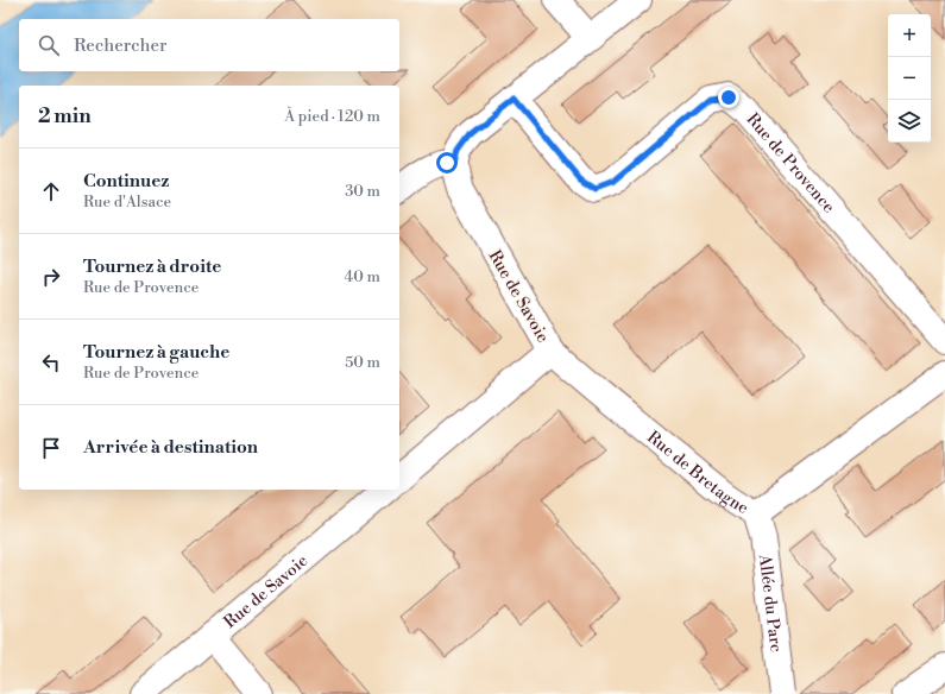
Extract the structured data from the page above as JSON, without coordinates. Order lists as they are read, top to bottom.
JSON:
{
  "streets": {
    "street": [
      "Rue de Provence",
      "Rue de Savoie",
      "Rue de Bretagne",
      "Allée du Parc"
    ]
  },
  "crossings": [
    ["Rue de Savoie", "Rue de Bretagne"],
    ["Rue de Bretagne", "Allée du Parc"]
  ],
  "page": {
    "map_buttons": ["+", "−"],
    "search": "Rechercher",
    "heading": ["2 min", "À pied · 120 m"],
    "list": [
      ["Continuez", "Rue d'Alsace", "30 m"],
      ["Tournez à droite", "Rue de Provence", "40 m"],
      ["Tournez à gauche", "Rue de Provence", "50 m"],
      "Arrivée à destination"
    ]
  }
}
